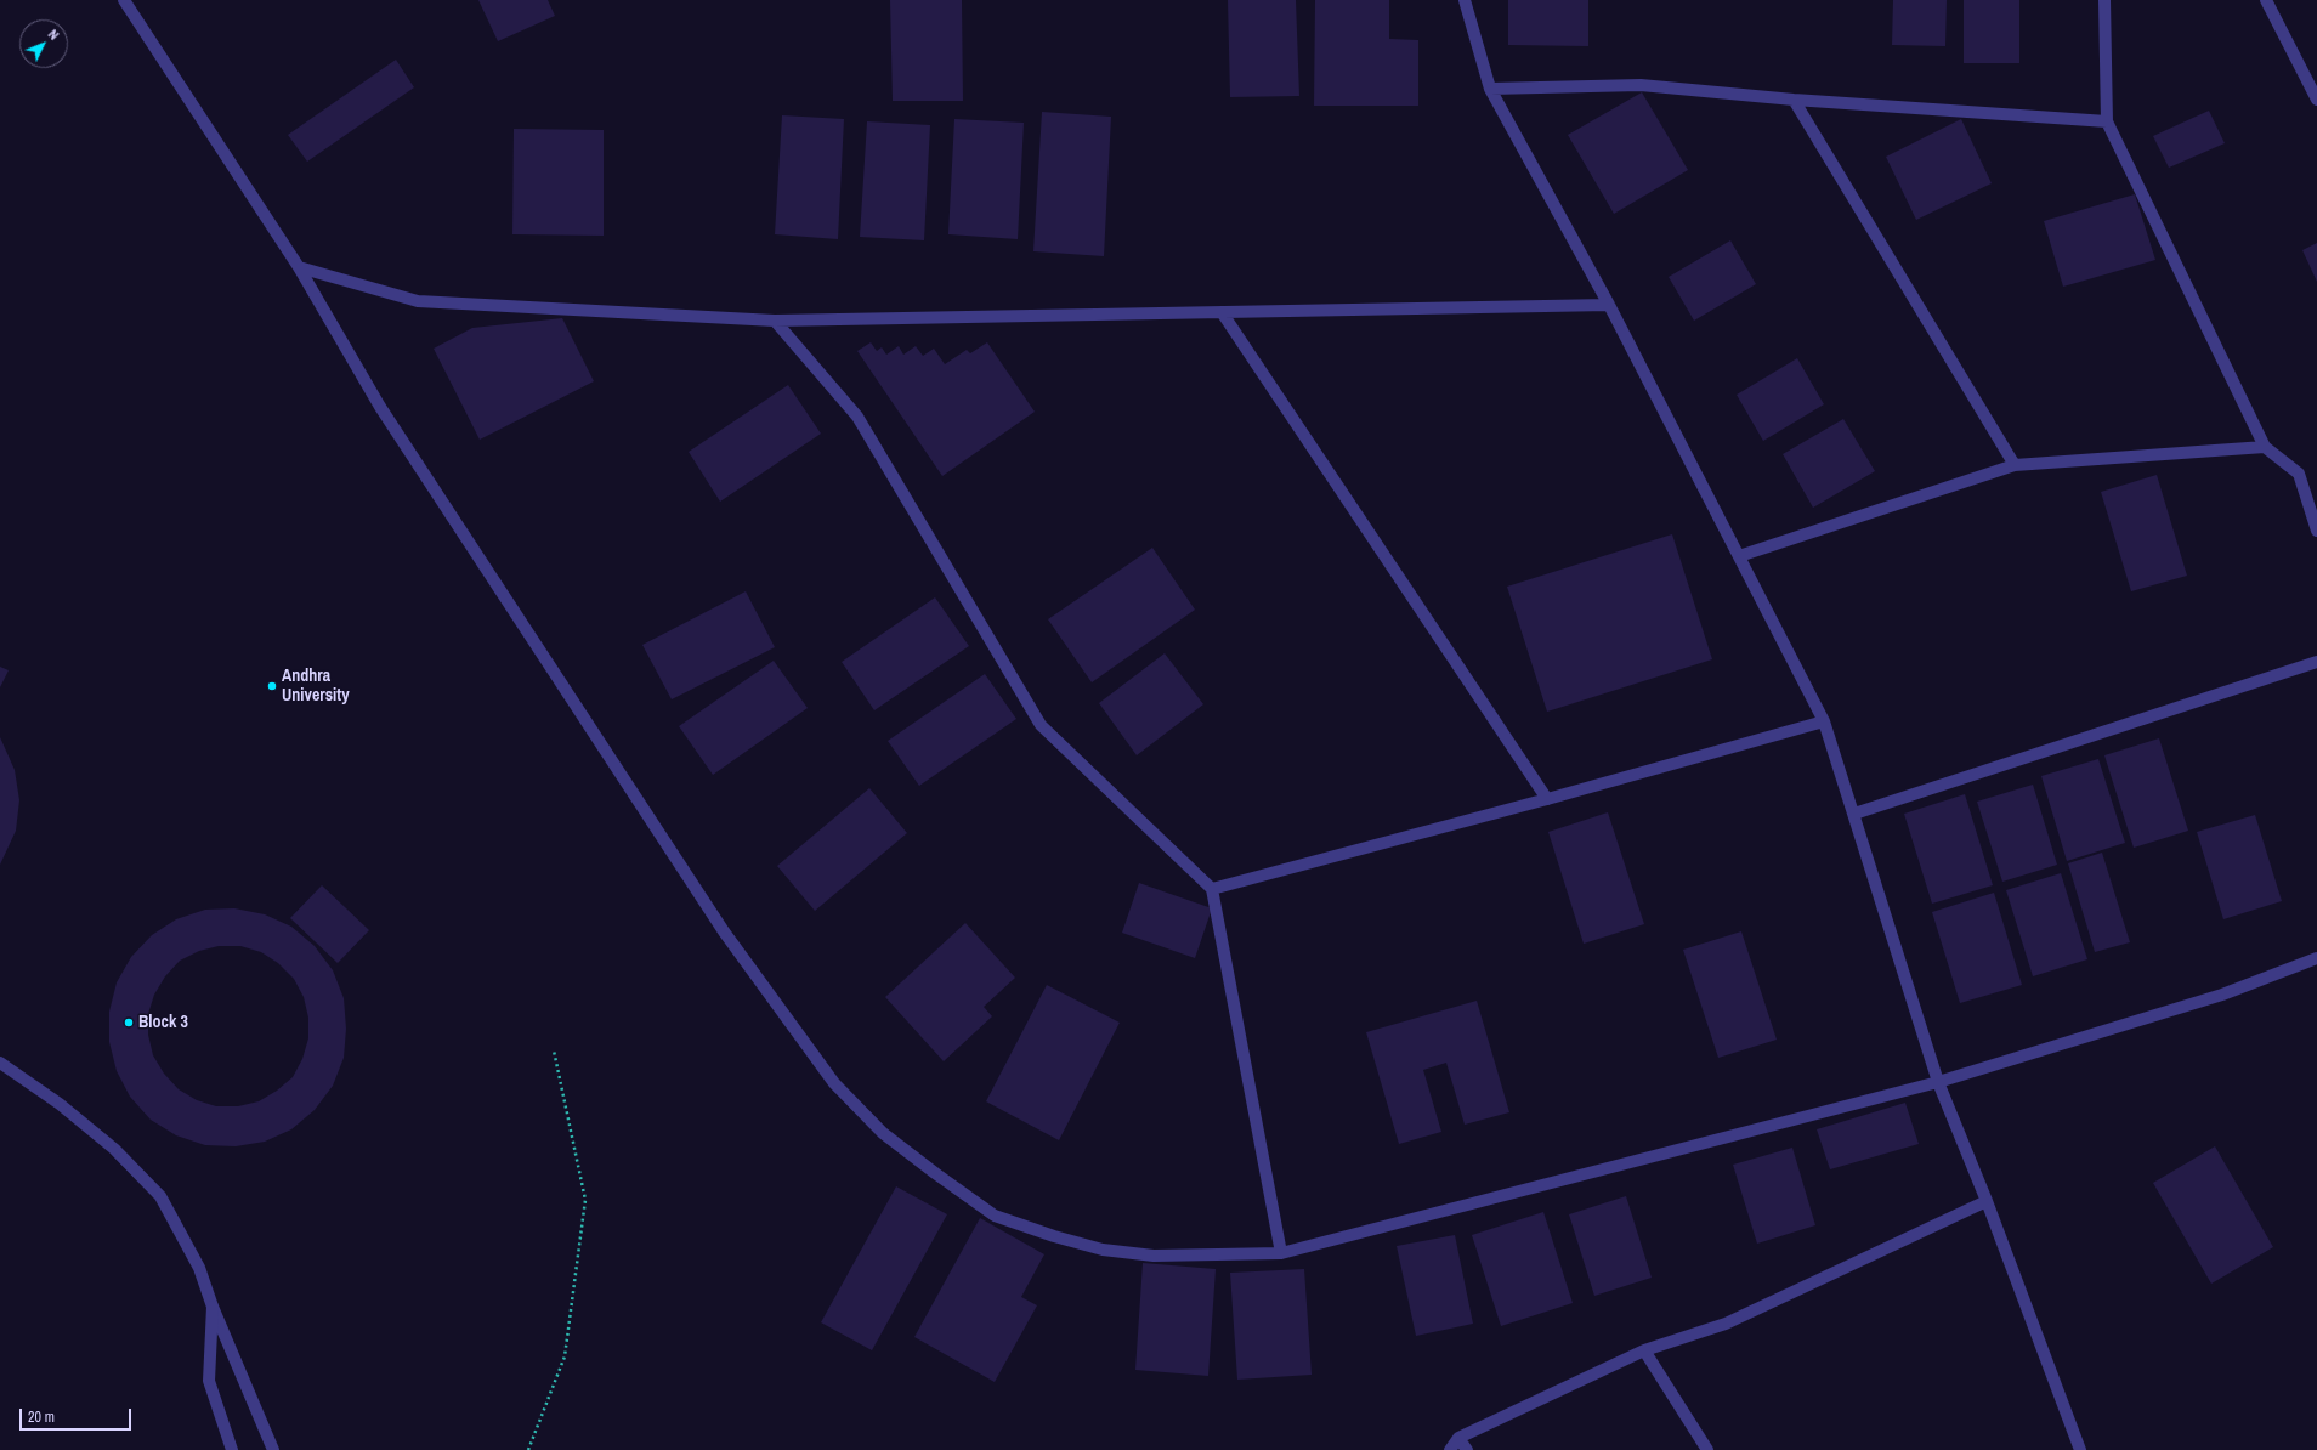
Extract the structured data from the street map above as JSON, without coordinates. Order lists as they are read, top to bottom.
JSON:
{
  "places": ["Andhra University", "Block 3"],
  "scale_bar": "20 m",
  "north": "top right"
}
